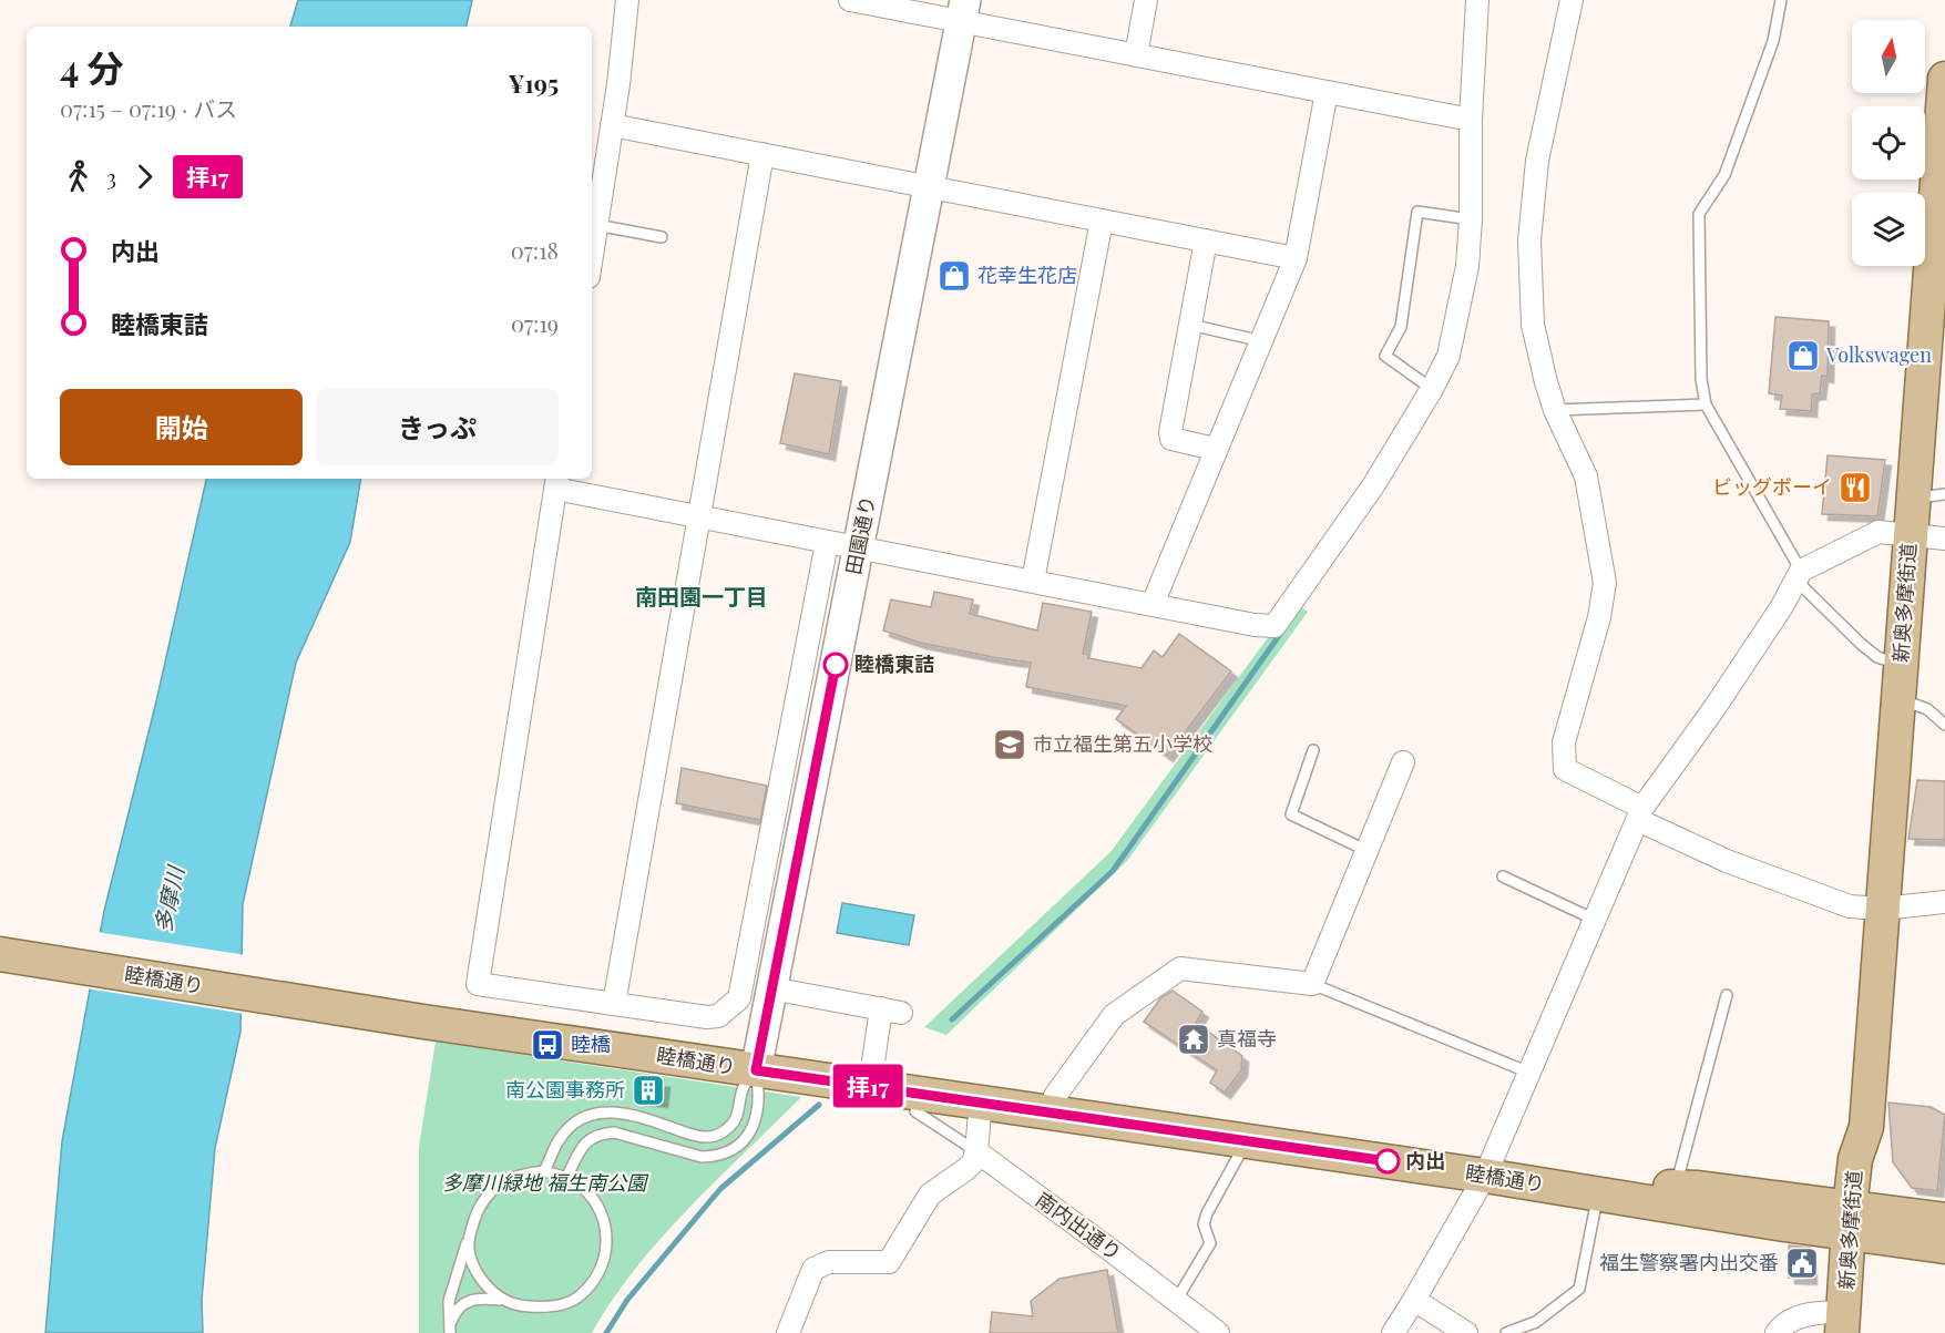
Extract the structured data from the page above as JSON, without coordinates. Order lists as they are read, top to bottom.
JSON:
{
  "streets": {
    "main road": ["新奥多摩街道", "睦橋通り"],
    "street": ["田園通り", "南内出通り"]
  },
  "crossings": [
    ["田園通り", "睦橋通り"],
    ["新奥多摩街道", "睦橋通り"]
  ],
  "districts": ["南田園一丁目"],
  "water": ["多摩川"],
  "parks": ["多摩川緑地 福生南公園"],
  "places": {
    "shop": ["花幸生花店", "Volkswagen"],
    "restaurant": ["ビッグボーイ"],
    "other": ["睦橋東詰", "内出"],
    "school or university": ["市立福生第五小学校"],
    "temple": ["真福寺"],
    "bus stop": ["睦橋"],
    "building": ["南公園事務所"],
    "public building": ["福生警察署内出交番"]
  },
  "lines": ["bus line 拝17"],
  "north": "top",
  "page": {
    "on_map": "拝17",
    "heading": ["4 分", "07:15 – 07:19 · バス", "¥195"],
    "legs": ["3", "拝17"],
    "list": [
      {
        "name": "内出",
        "value": "07:18"
      },
      {
        "name": "睦橋東詰",
        "value": "07:19"
      }
    ],
    "buttons": ["開始", "きっぷ"]
  }
}
